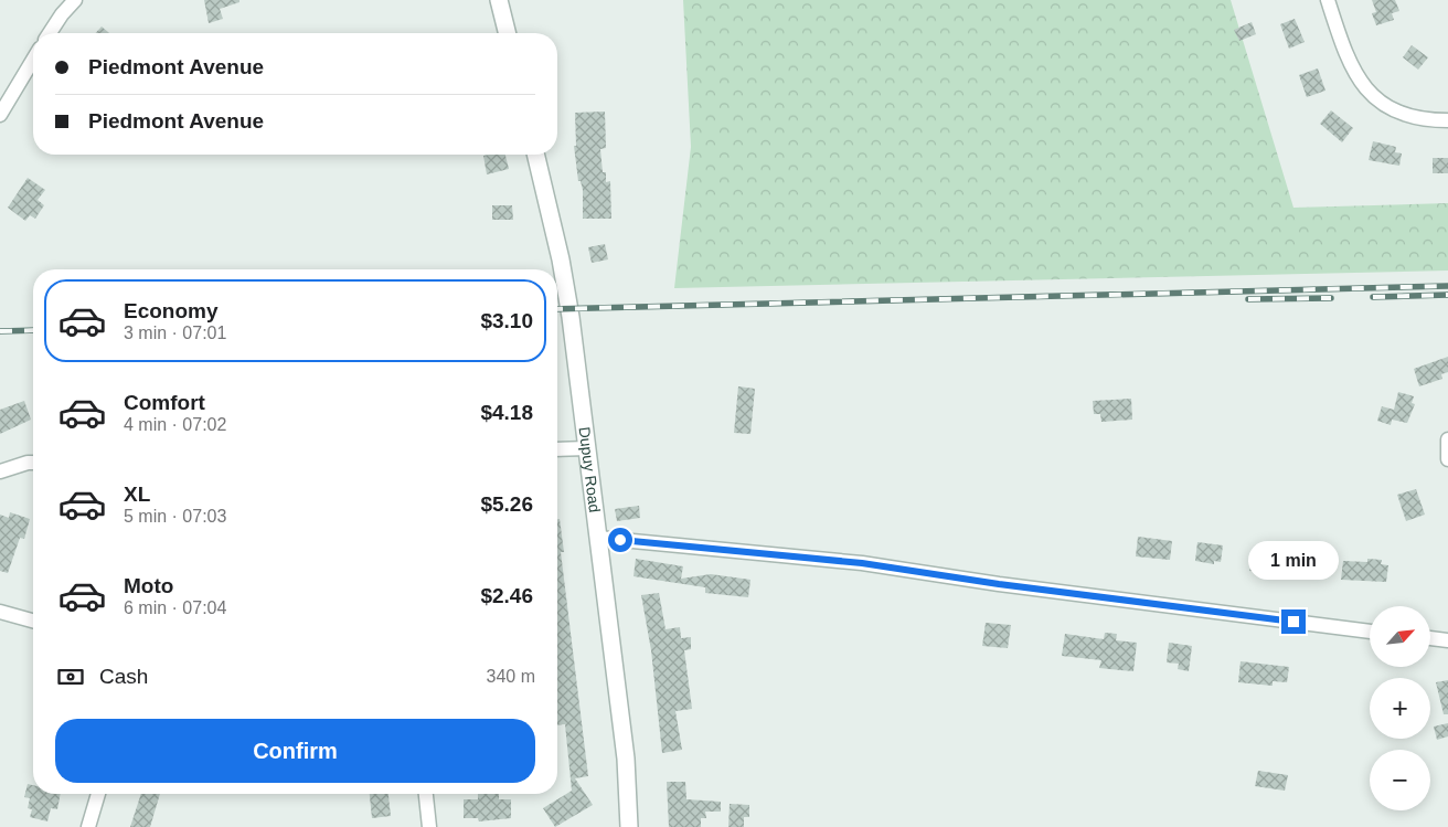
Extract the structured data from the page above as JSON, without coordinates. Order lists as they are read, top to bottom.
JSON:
{
  "streets": {
    "street": ["Dupuy Road"]
  },
  "north": "top right",
  "page": {
    "banner": ["Piedmont Avenue", "Piedmont Avenue"],
    "list": [
      {
        "name": "Economy",
        "note": "3 min · 07:01",
        "value": "$3.10"
      },
      {
        "name": "Comfort",
        "note": "4 min · 07:02",
        "value": "$4.18"
      },
      {
        "name": "XL",
        "note": "5 min · 07:03",
        "value": "$5.26"
      },
      {
        "name": "Moto",
        "note": "6 min · 07:04",
        "value": "$2.46"
      }
    ],
    "bubble": "1 min",
    "map_buttons": ["+", "−"],
    "pay": ["Cash", "340 m"],
    "buttons": "Confirm"
  }
}
